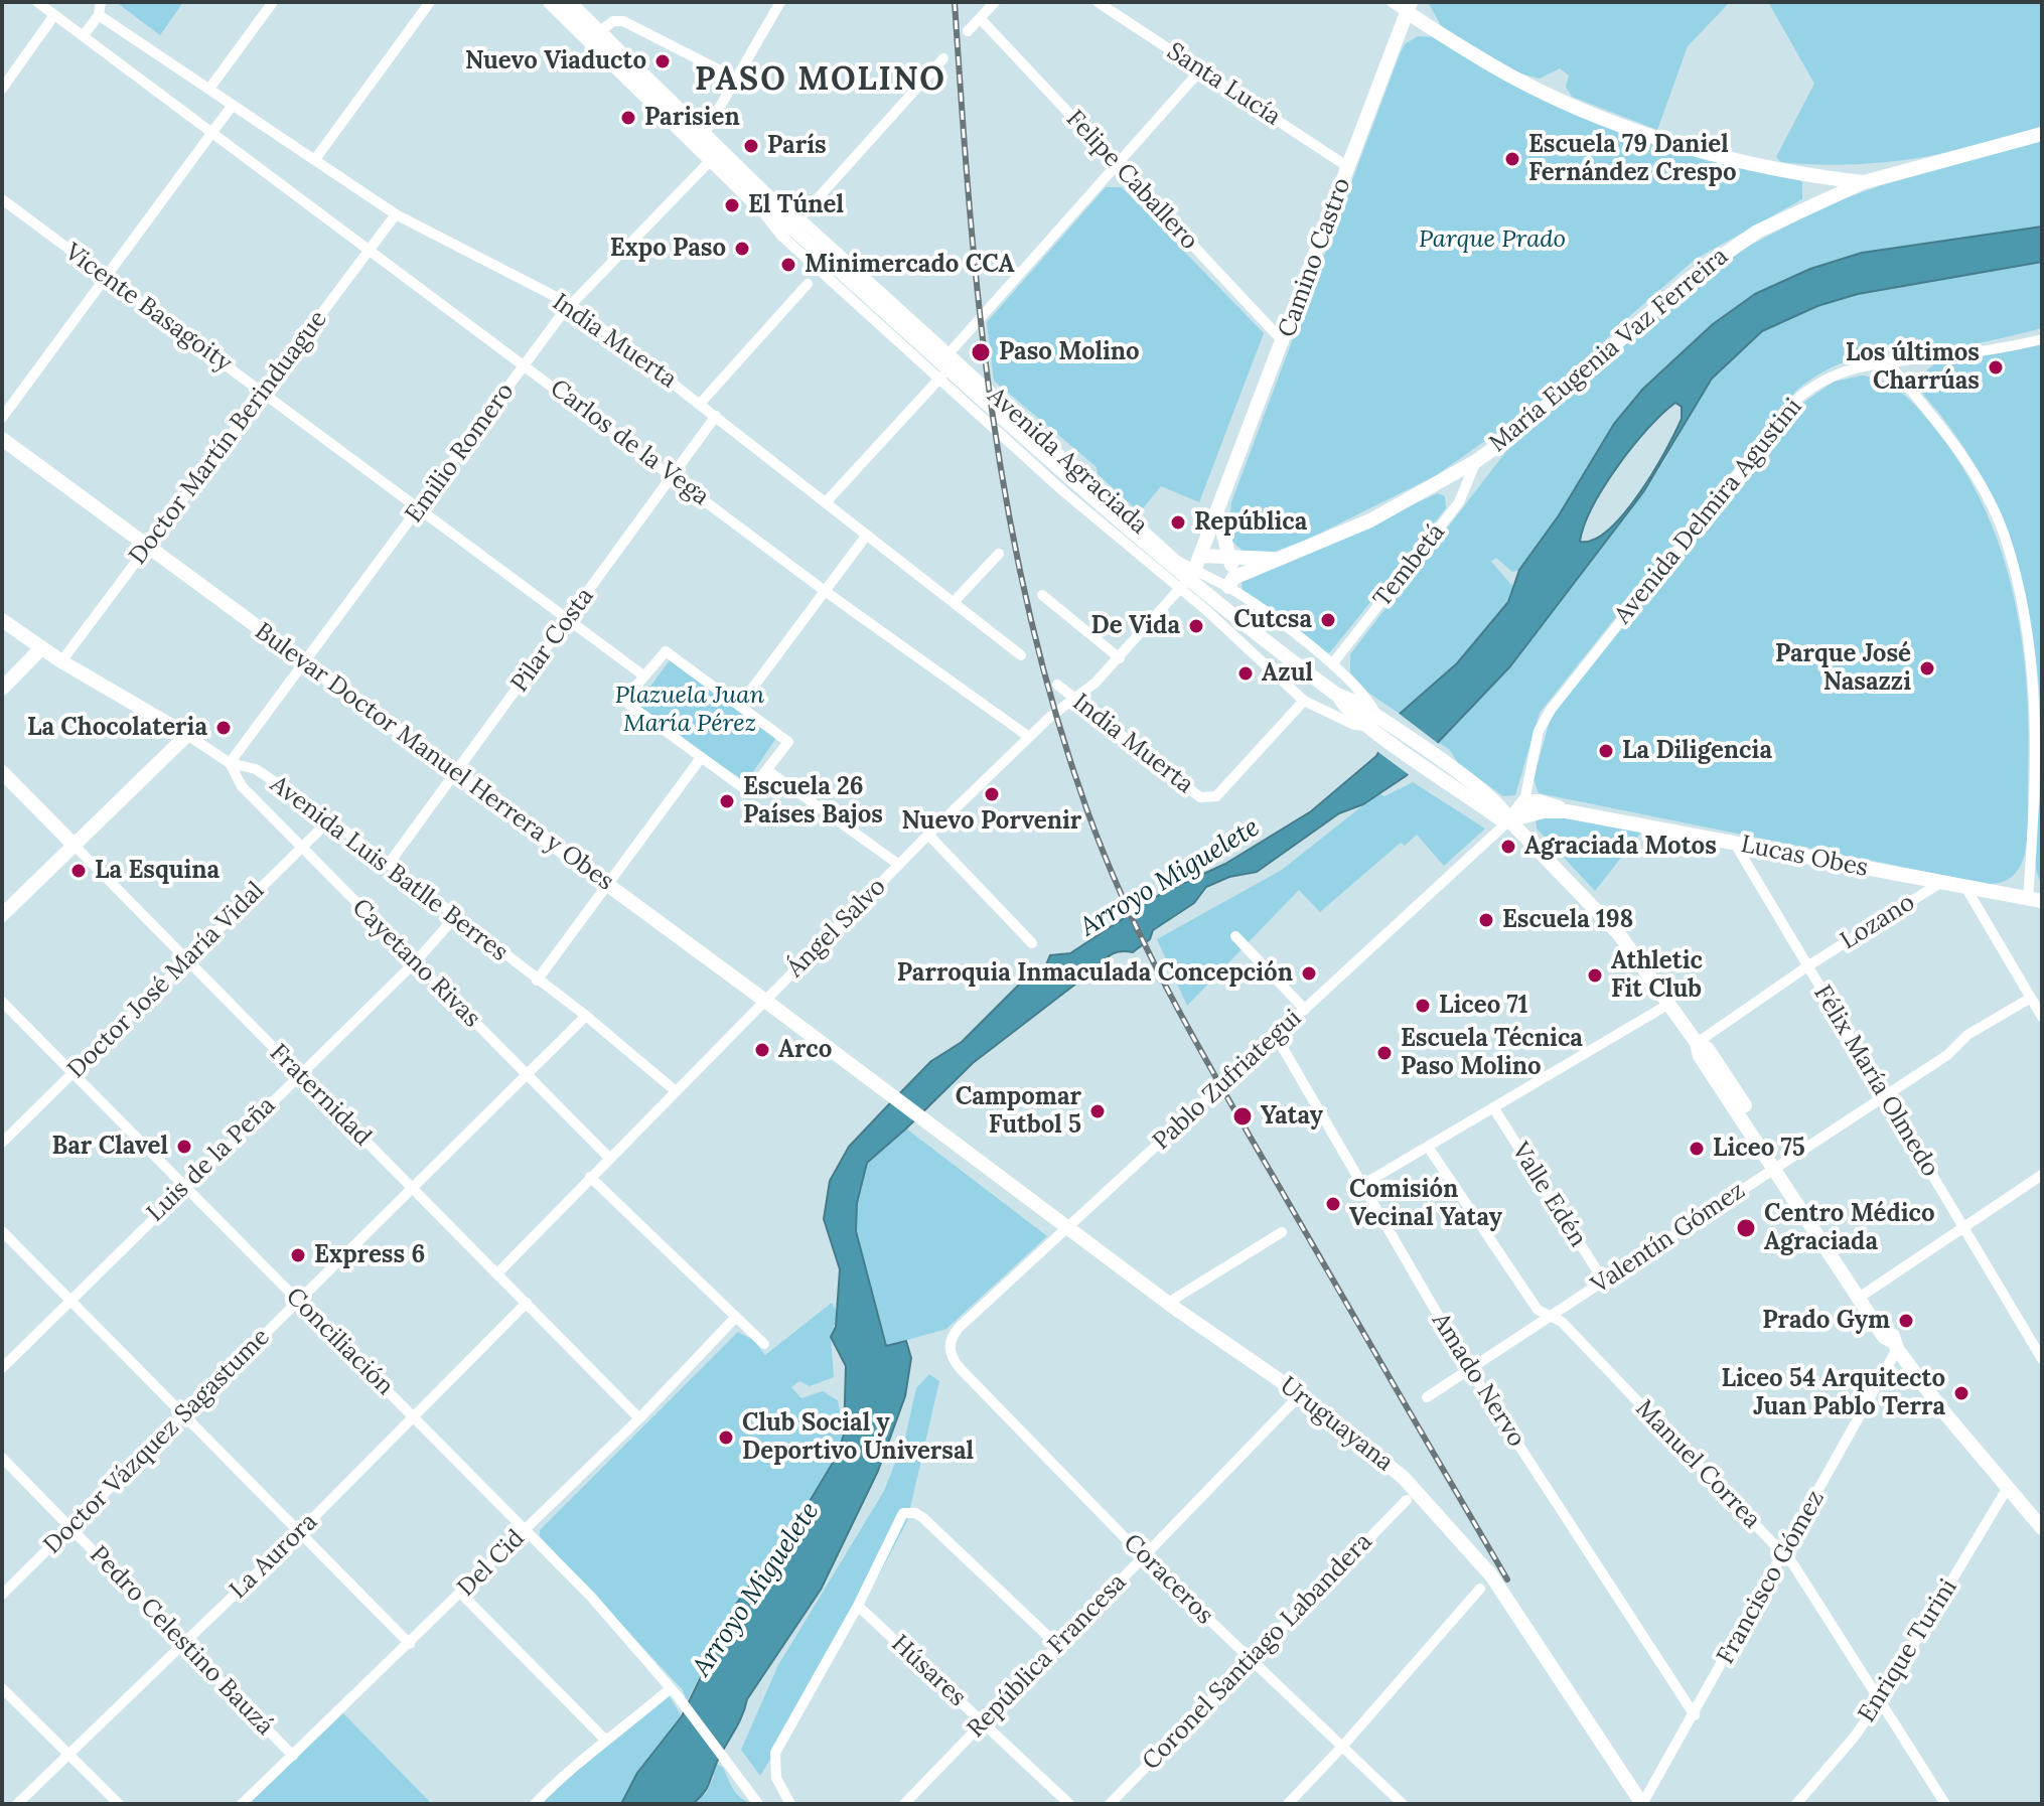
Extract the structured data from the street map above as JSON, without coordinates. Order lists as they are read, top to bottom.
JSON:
{
  "streets": {
    "street": [
      "Santa Lucía",
      "Felipe Caballero",
      "Camino Castro",
      "Vicente Basagoity",
      "India Muerta",
      "María Eugenia Vaz Ferreira",
      "Doctor Martín Berinduague",
      "Carlos de la Vega",
      "Emilio Romero",
      "Avenida Agraciada",
      "Avenida Delmira Agustini",
      "Tembetá",
      "Pilar Costa",
      "Bulevar Doctor Manuel Herrera y Obes",
      "Lucas Obes",
      "Avenida Luis Batlle Berres",
      "Lozano",
      "Ángel Salvo",
      "Cayetano Rivas",
      "Doctor José María Vidal",
      "Pablo Zufriategui",
      "Félix María Olmedo",
      "Fraternidad",
      "Luis de la Peña",
      "Valle Edén",
      "Valentín Gómez",
      "Conciliación",
      "Amado Nervo",
      "Uruguayana",
      "Doctor Vázquez Sagastume",
      "Manuel Correa",
      "La Aurora",
      "Del Cid",
      "Francisco Gómez",
      "Coraceros",
      "Pedro Celestino Bauzá",
      "Enrique Turini",
      "Coronel Santiago Labandera",
      "República Francesa",
      "Húsares"
    ]
  },
  "crossings": [
    ["Santa Lucía", "Camino Castro"],
    ["Felipe Caballero", "Camino Castro"],
    ["Camino Castro", "María Eugenia Vaz Ferreira"],
    ["Camino Castro", "Avenida Agraciada"],
    ["Camino Castro", "Ángel Salvo"],
    ["Vicente Basagoity", "Doctor Martín Berinduague"],
    ["Vicente Basagoity", "Emilio Romero"],
    ["Vicente Basagoity", "Pilar Costa"],
    ["India Muerta", "Doctor Martín Berinduague"],
    ["India Muerta", "Emilio Romero"],
    ["India Muerta", "Avenida Agraciada"],
    ["India Muerta", "Pilar Costa"],
    ["India Muerta", "Ángel Salvo"],
    ["María Eugenia Vaz Ferreira", "Avenida Agraciada"],
    ["María Eugenia Vaz Ferreira", "Tembetá"],
    ["Doctor Martín Berinduague", "Carlos de la Vega"],
    ["Doctor Martín Berinduague", "Bulevar Doctor Manuel Herrera y Obes"],
    ["Doctor Martín Berinduague", "Avenida Luis Batlle Berres"],
    ["Carlos de la Vega", "Emilio Romero"],
    ["Carlos de la Vega", "Pilar Costa"],
    ["Carlos de la Vega", "Ángel Salvo"],
    ["Emilio Romero", "Avenida Agraciada"],
    ["Emilio Romero", "Bulevar Doctor Manuel Herrera y Obes"],
    ["Emilio Romero", "Avenida Luis Batlle Berres"],
    ["Emilio Romero", "Cayetano Rivas"],
    ["Avenida Agraciada", "Tembetá"],
    ["Avenida Agraciada", "Lucas Obes"],
    ["Avenida Agraciada", "Lozano"],
    ["Avenida Agraciada", "Ángel Salvo"],
    ["Avenida Agraciada", "Pablo Zufriategui"],
    ["Avenida Agraciada", "Valentín Gómez"],
    ["Avenida Agraciada", "Francisco Gómez"],
    ["Avenida Agraciada", "Enrique Turini"],
    ["Avenida Delmira Agustini", "Lucas Obes"],
    ["Pilar Costa", "Bulevar Doctor Manuel Herrera y Obes"],
    ["Pilar Costa", "Avenida Luis Batlle Berres"],
    ["Bulevar Doctor Manuel Herrera y Obes", "Ángel Salvo"],
    ["Bulevar Doctor Manuel Herrera y Obes", "Uruguayana"],
    ["Lucas Obes", "Lozano"],
    ["Lucas Obes", "Pablo Zufriategui"],
    ["Lucas Obes", "Félix María Olmedo"],
    ["Avenida Luis Batlle Berres", "Ángel Salvo"],
    ["Avenida Luis Batlle Berres", "Cayetano Rivas"],
    ["Avenida Luis Batlle Berres", "Doctor José María Vidal"],
    ["Avenida Luis Batlle Berres", "Luis de la Peña"],
    ["Avenida Luis Batlle Berres", "Doctor Vázquez Sagastume"],
    ["Lozano", "Félix María Olmedo"],
    ["Ángel Salvo", "Cayetano Rivas"],
    ["Ángel Salvo", "Fraternidad"],
    ["Cayetano Rivas", "Doctor José María Vidal"],
    ["Cayetano Rivas", "Luis de la Peña"],
    ["Cayetano Rivas", "Doctor Vázquez Sagastume"],
    ["Doctor José María Vidal", "Fraternidad"],
    ["Doctor José María Vidal", "Conciliación"],
    ["Pablo Zufriategui", "Amado Nervo"],
    ["Pablo Zufriategui", "Uruguayana"],
    ["Pablo Zufriategui", "Coraceros"],
    ["Félix María Olmedo", "Valentín Gómez"],
    ["Fraternidad", "Luis de la Peña"],
    ["Fraternidad", "Doctor Vázquez Sagastume"],
    ["Fraternidad", "La Aurora"],
    ["Fraternidad", "Del Cid"],
    ["Luis de la Peña", "Conciliación"],
    ["Valle Edén", "Valentín Gómez"],
    ["Valentín Gómez", "Amado Nervo"],
    ["Valentín Gómez", "Manuel Correa"],
    ["Conciliación", "Doctor Vázquez Sagastume"],
    ["Conciliación", "La Aurora"],
    ["Conciliación", "Del Cid"],
    ["Amado Nervo", "Francisco Gómez"],
    ["Uruguayana", "Francisco Gómez"],
    ["Doctor Vázquez Sagastume", "Pedro Celestino Bauzá"],
    ["Manuel Correa", "Francisco Gómez"],
    ["Manuel Correa", "Enrique Turini"],
    ["La Aurora", "Pedro Celestino Bauzá"],
    ["Del Cid", "Pedro Celestino Bauzá"],
    ["Coraceros", "Coronel Santiago Labandera"],
    ["Coraceros", "República Francesa"],
    ["República Francesa", "Húsares"]
  ],
  "districts": ["PASO MOLINO"],
  "water": ["Arroyo Miguelete"],
  "parks": ["Parque Prado", "Plazuela Juan María Pérez"],
  "places": [
    "Nuevo Viaducto",
    "Parisien",
    "París",
    "Escuela 79 Daniel Fernández Crespo",
    "El Túnel",
    "Expo Paso",
    "Minimercado CCA",
    "Paso Molino",
    "Los últimos Charrúas",
    "República",
    "Cutcsa",
    "De Vida",
    "Parque José Nasazzi",
    "Azul",
    "La Chocolateria",
    "La Diligencia",
    "Nuevo Porvenir",
    "Escuela 26 Países Bajos",
    "Agraciada Motos",
    "La Esquina",
    "Escuela 198",
    "Parroquia Inmaculada Concepción",
    "Athletic Fit Club",
    "Liceo 71",
    "Arco",
    "Escuela Técnica Paso Molino",
    "Campomar Futbol 5",
    "Yatay",
    "Bar Clavel",
    "Liceo 75",
    "Comisión Vecinal Yatay",
    "Centro Médico Agraciada",
    "Express 6",
    "Prado Gym",
    "Liceo 54 Arquitecto Juan Pablo Terra",
    "Club Social y Deportivo Universal"
  ]
}
